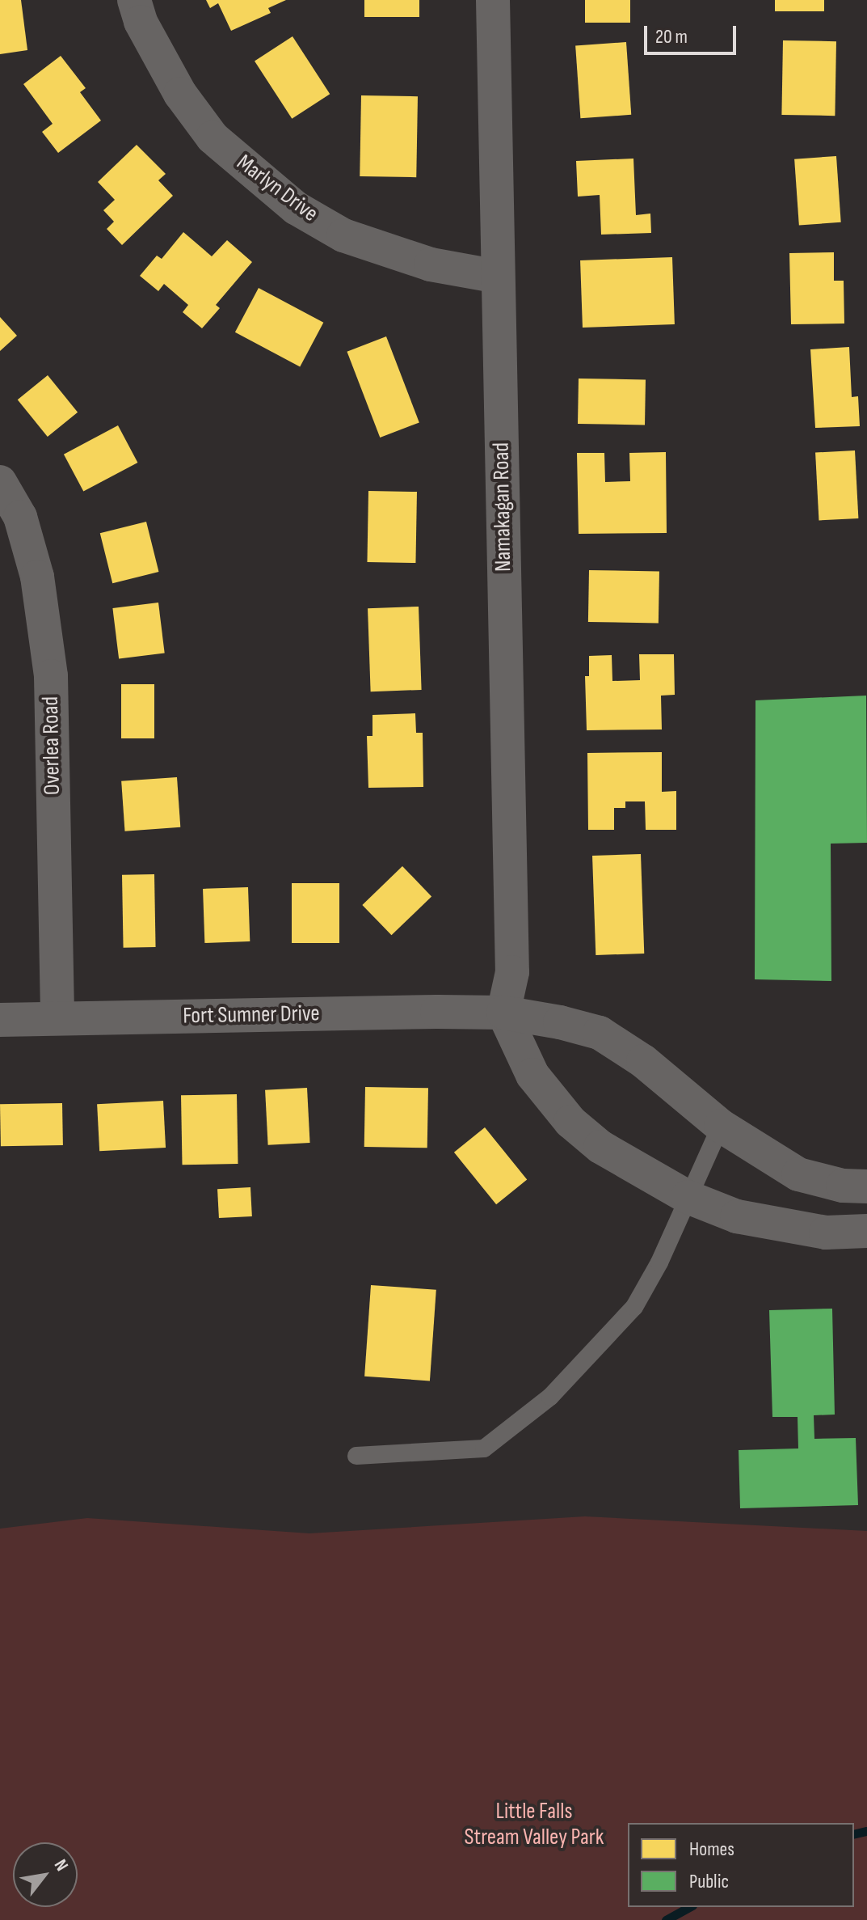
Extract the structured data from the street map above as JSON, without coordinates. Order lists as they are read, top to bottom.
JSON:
{
  "streets": {
    "street": [
      "Marlyn Drive",
      "Namakagan Road",
      "Overlea Road",
      "Fort Sumner Drive"
    ]
  },
  "crossings": [
    ["Marlyn Drive", "Namakagan Road"],
    ["Namakagan Road", "Fort Sumner Drive"],
    ["Overlea Road", "Fort Sumner Drive"]
  ],
  "parks": ["Little Falls Stream Valley Park"],
  "legend": ["Homes", "Public"],
  "scale_bar": "20 m",
  "north": "top right"
}
